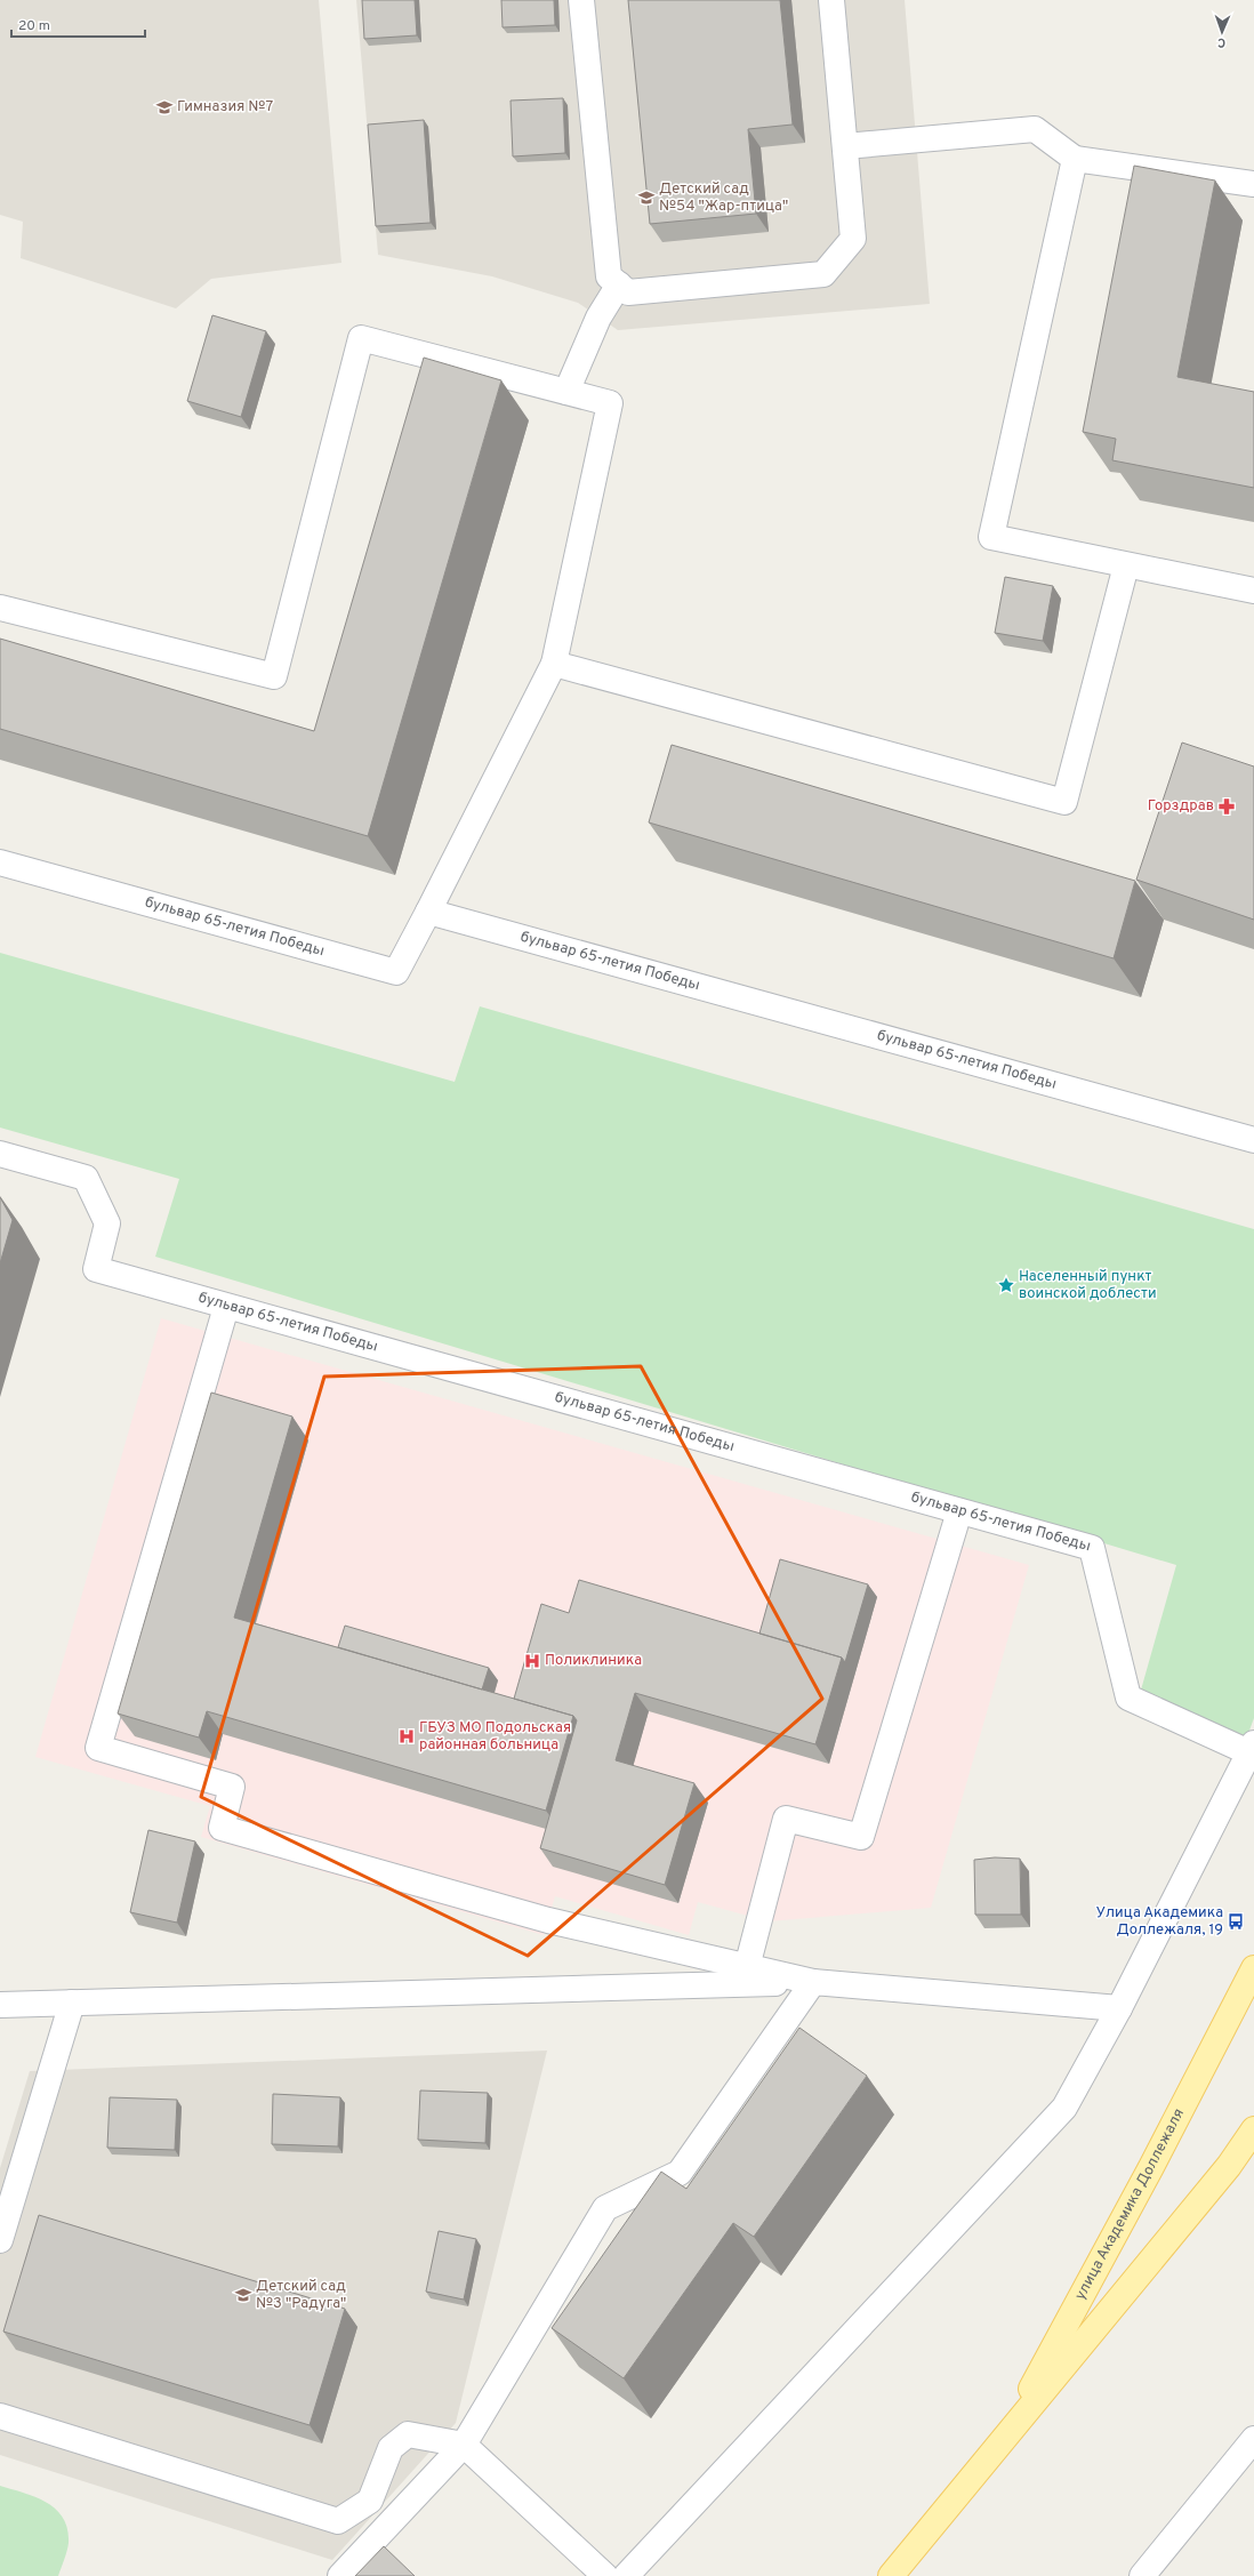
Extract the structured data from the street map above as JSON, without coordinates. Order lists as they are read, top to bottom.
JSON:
{
  "streets": {
    "main road": ["улица Академика Доллежаля"],
    "street": ["бульвар 65-летия Победы"]
  },
  "places": {
    "school or university": ["Гимназия №7", "Детский сад №54 \"Жар-птица\"", "Детский сад №3 \"Радуга\""],
    "pharmacy": ["Горздрав"],
    "place": ["Населенный пункт воинской доблести"],
    "hospital": ["Поликлиника", "ГБУЗ МО Подольская районная больница"],
    "bus stop": ["Улица Академика Доллежаля, 19"]
  },
  "scale_bar": "20 m",
  "north": "bottom"
}
